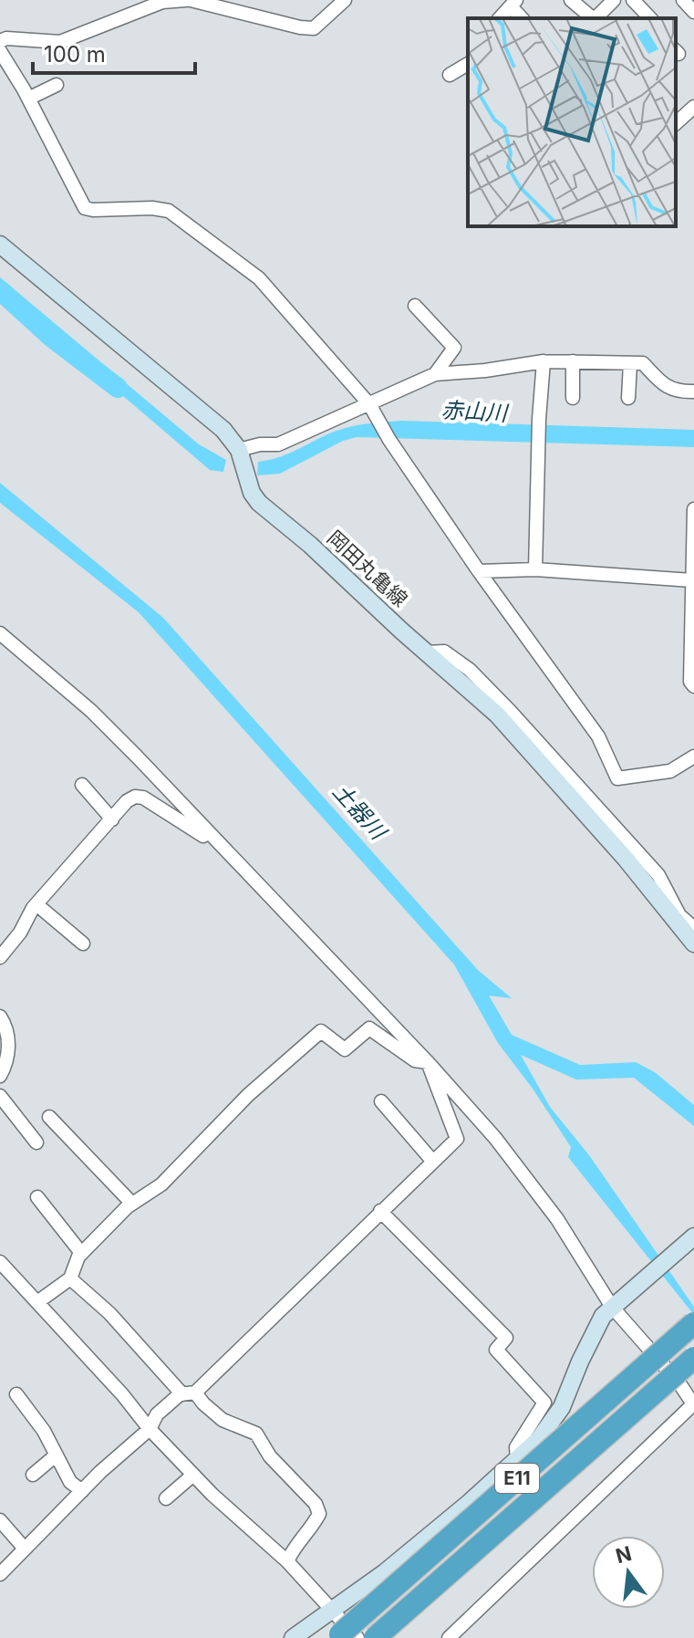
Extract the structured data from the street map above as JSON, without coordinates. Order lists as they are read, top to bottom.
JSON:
{
  "streets": {
    "highway": ["E11"],
    "main road": ["岡田丸亀線"]
  },
  "water": ["赤山川", "土器川"],
  "scale_bar": "100 m",
  "north": "top"
}
